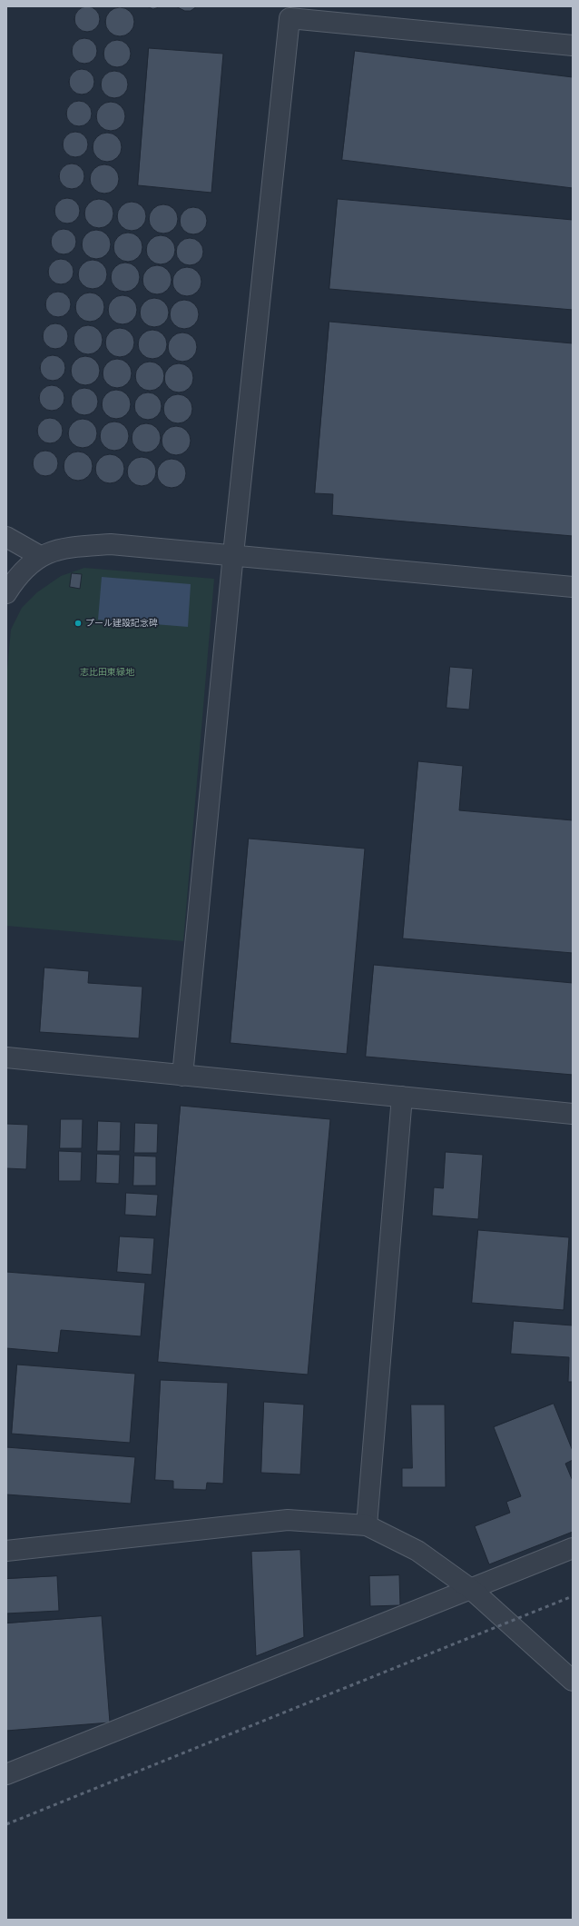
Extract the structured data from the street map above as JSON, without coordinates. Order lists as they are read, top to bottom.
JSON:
{
  "parks": ["志比田東緑地"],
  "places": ["プール建設記念碑"]
}
